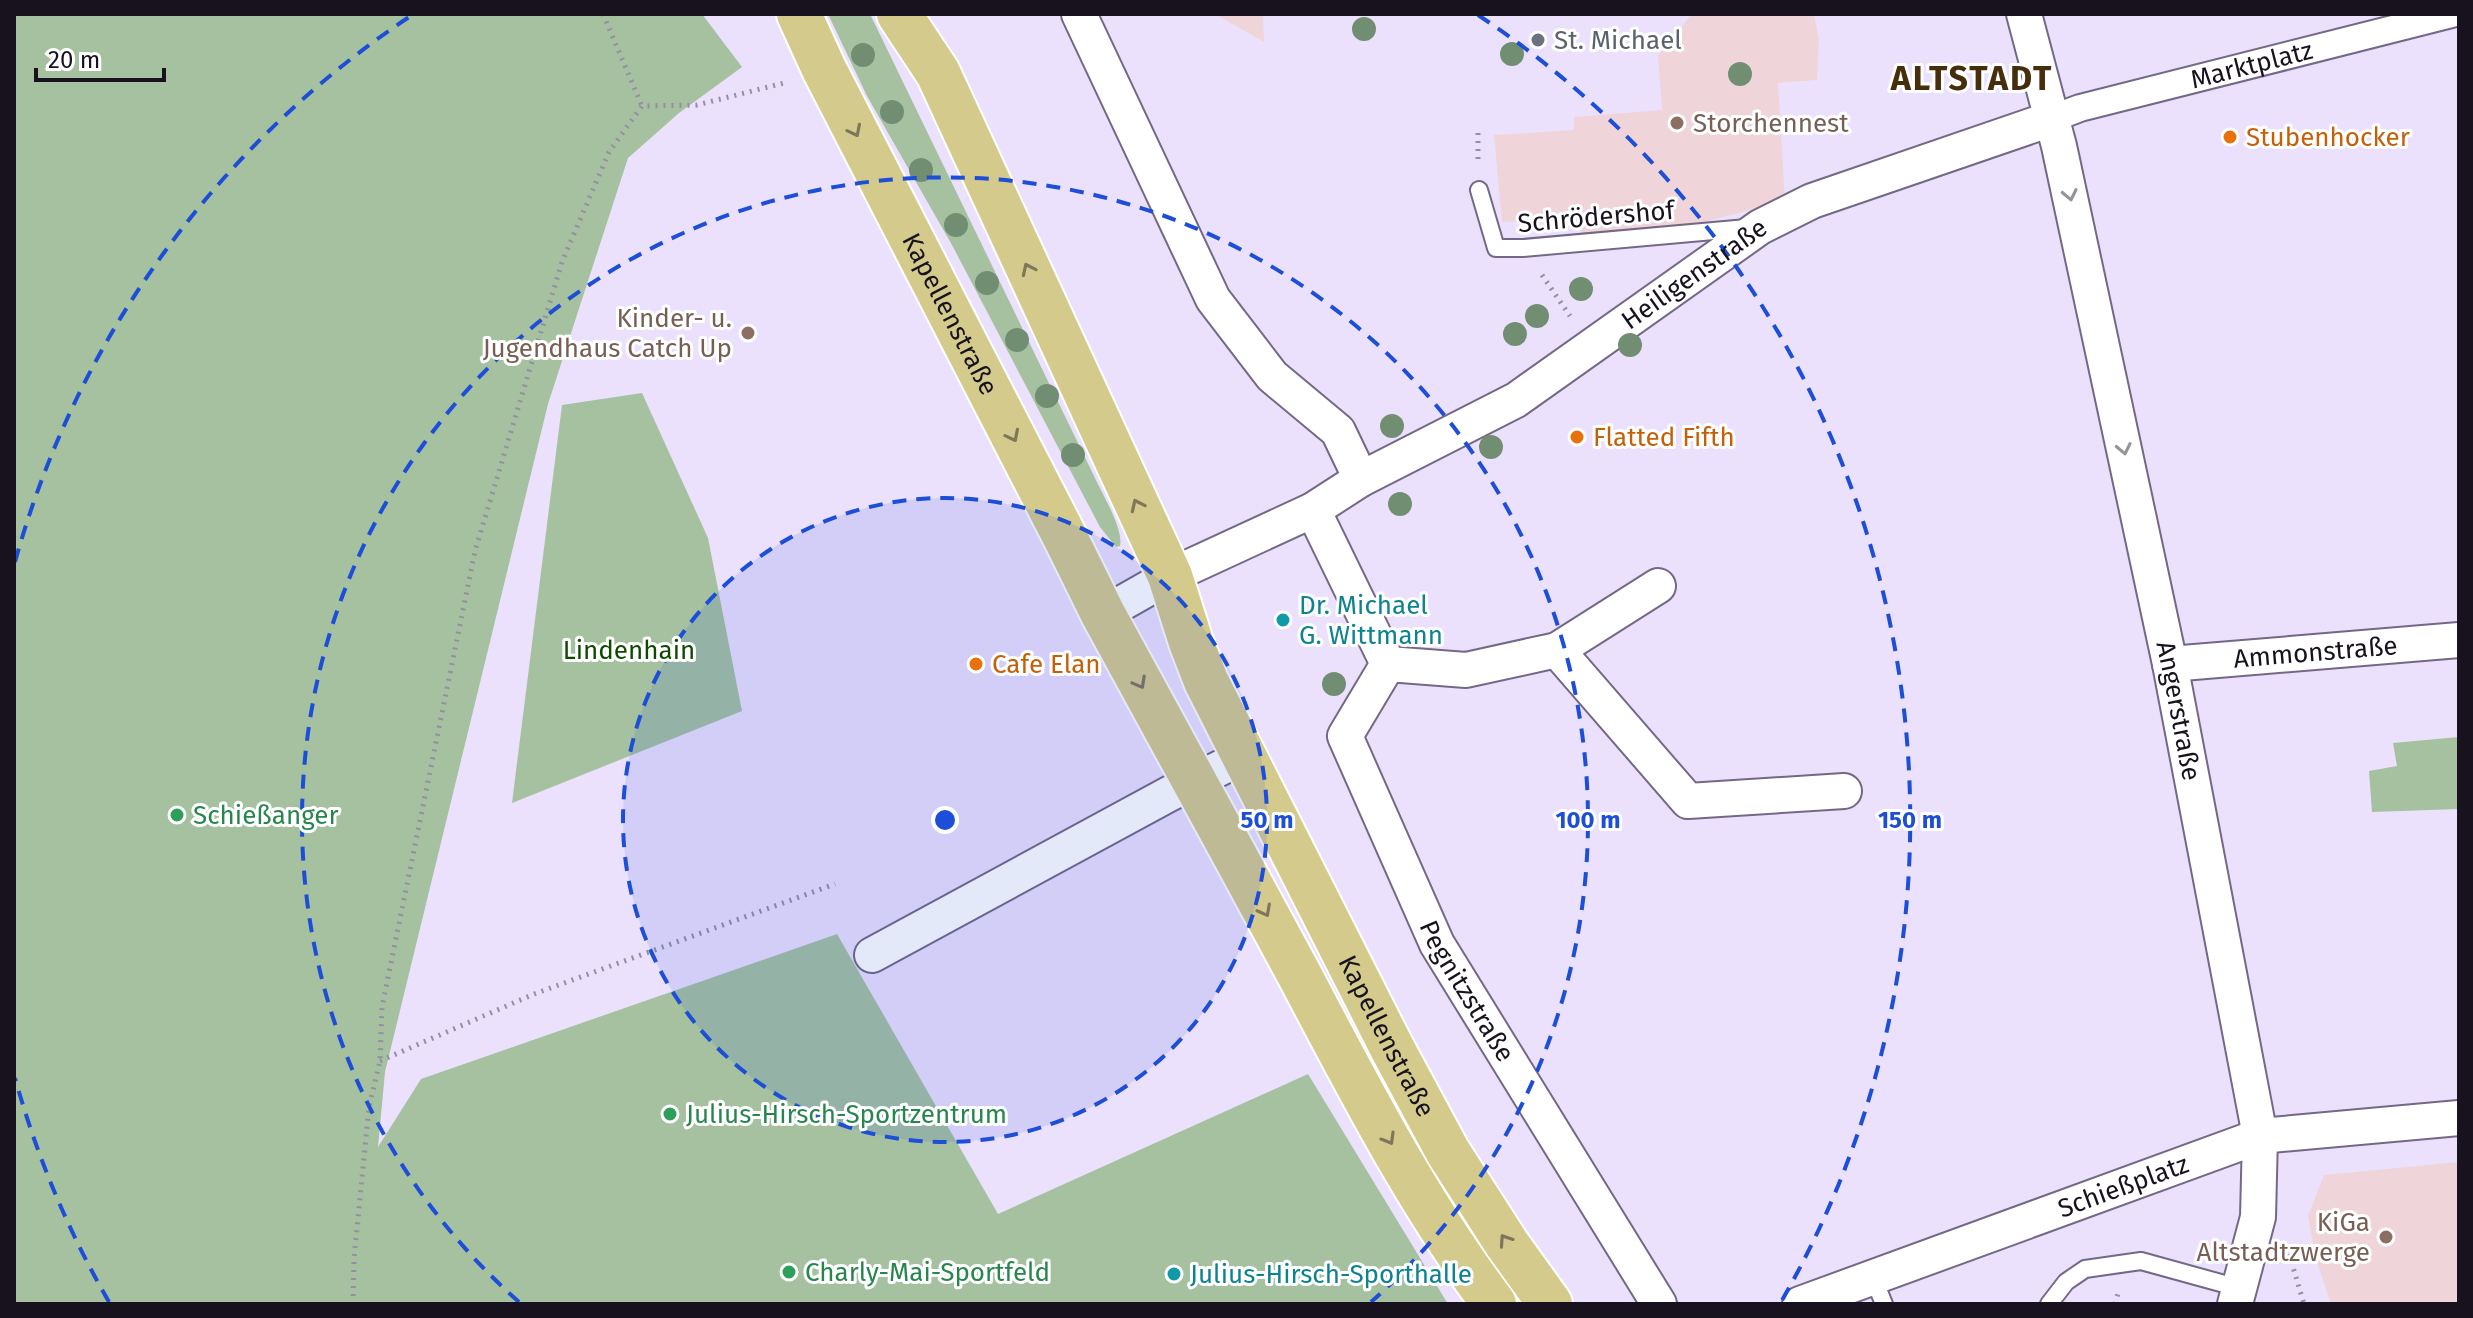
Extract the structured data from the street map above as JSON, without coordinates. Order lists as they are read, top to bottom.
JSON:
{
  "streets": {
    "main road": ["Kapellenstraße"],
    "street": [
      "Marktplatz",
      "Heiligenstraße",
      "Ammonstraße",
      "Angerstraße",
      "Pegnitzstraße",
      "Schießplatz"
    ],
    "lane": ["Schrödershof"]
  },
  "crossings": [
    ["Marktplatz", "Heiligenstraße"],
    ["Marktplatz", "Angerstraße"],
    ["Schrödershof", "Heiligenstraße"],
    ["Heiligenstraße", "Kapellenstraße"],
    ["Heiligenstraße", "Angerstraße"],
    ["Ammonstraße", "Angerstraße"],
    ["Angerstraße", "Schießplatz"]
  ],
  "one_way": ["Angerstraße"],
  "districts": ["ALTSTADT"],
  "parks": ["Lindenhain"],
  "places": [
    "St. Michael",
    "Storchennest",
    "Stubenhocker",
    "Kinder- u. Jugendhaus Catch Up",
    "Flatted Fifth",
    "Dr. Michael G. Wittmann",
    "Cafe Elan",
    "Schießanger",
    "Julius-Hirsch-Sportzentrum",
    "KiGa Altstadtzwerge",
    "Charly-Mai-Sportfeld",
    "Julius-Hirsch-Sporthalle"
  ],
  "scale_bar": "20 m",
  "rings": ["50 m", "100 m", "150 m"]
}
